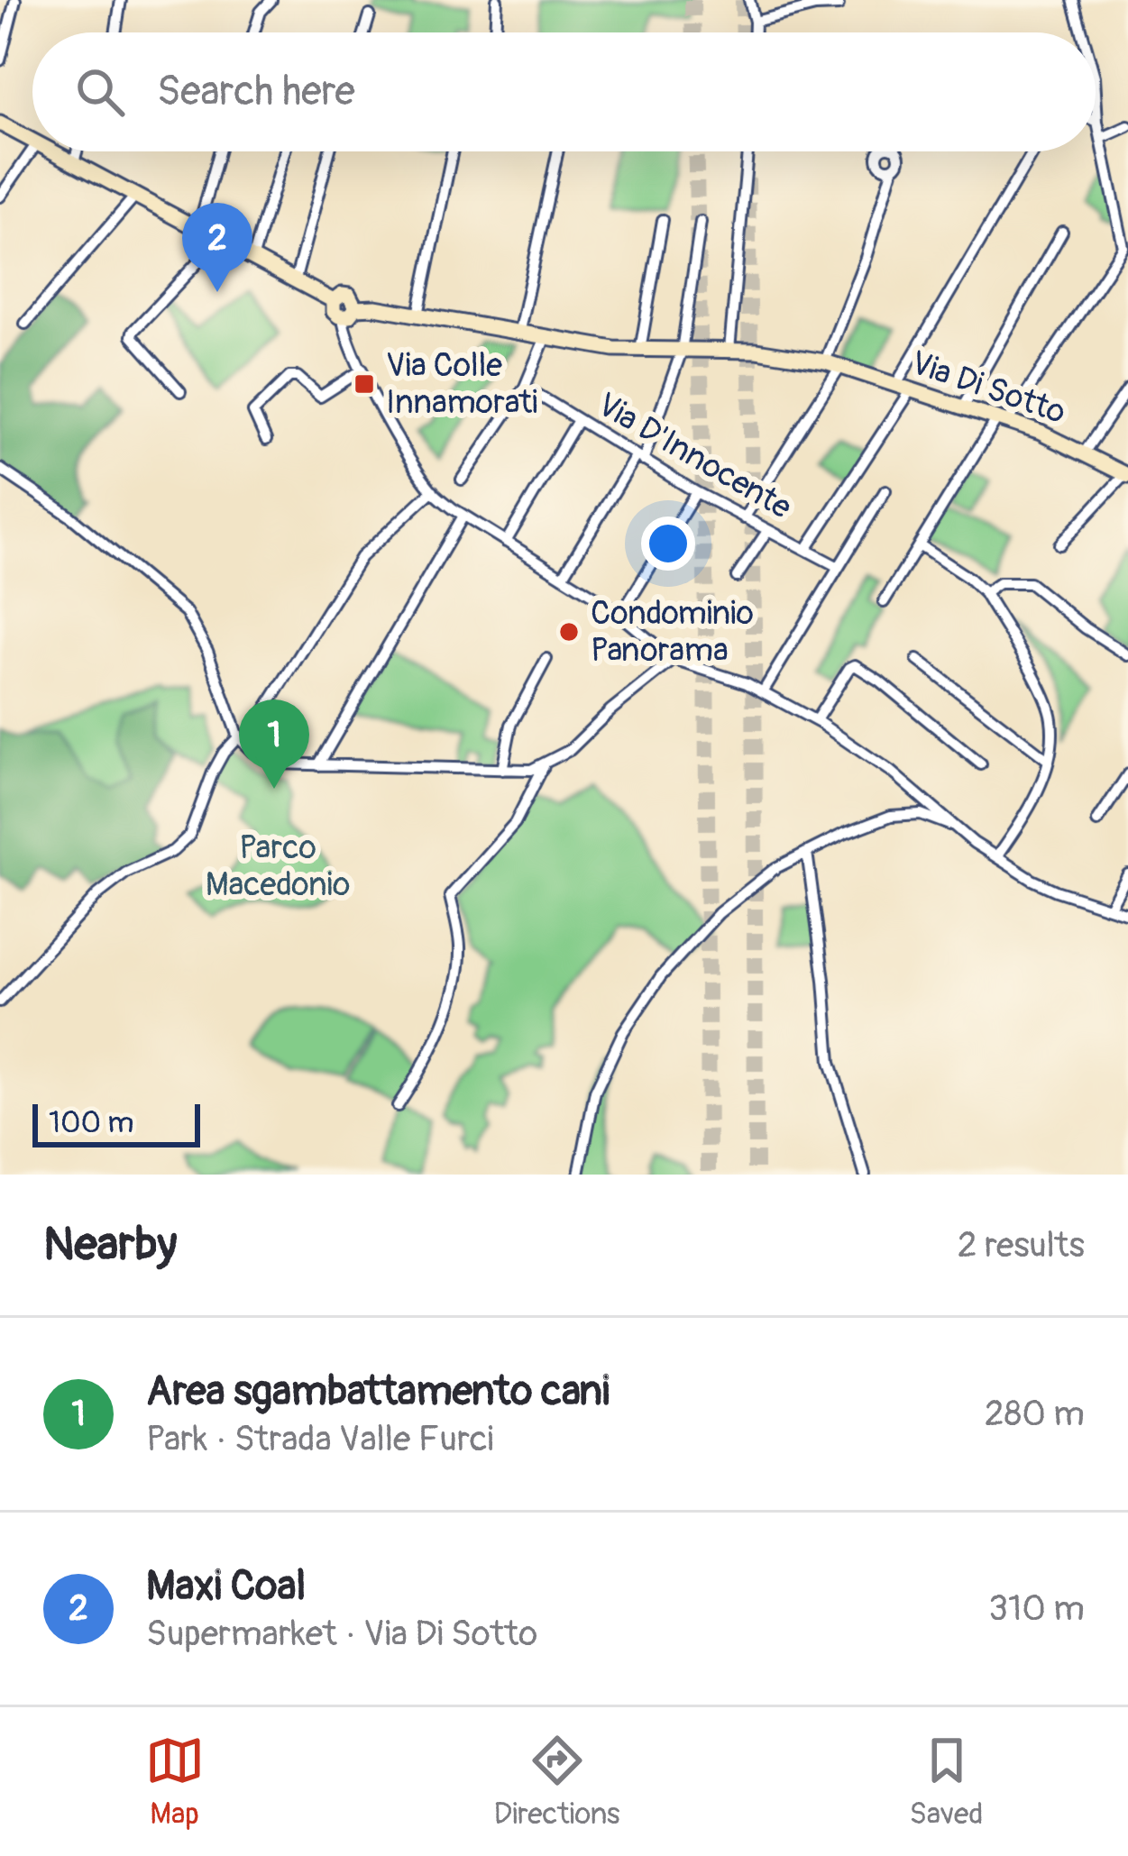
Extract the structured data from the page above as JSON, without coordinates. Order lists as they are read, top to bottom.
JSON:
{
  "streets": {
    "street": ["Via Di Sotto", "Via D'Innocente"]
  },
  "parks": ["Parco Macedonio"],
  "places": {
    "transit": ["Via Colle Innamorati"],
    "other": ["Condominio Panorama"]
  },
  "scale_bar": "100 m",
  "page": {
    "search": "Search here",
    "pins": ["2", "1"],
    "scale": "100 m",
    "heading": ["Nearby", "2 results"],
    "list": [
      {
        "mark": "1",
        "name": "Area sgambattamento cani",
        "note": "Park · Strada Valle Furci",
        "value": "280 m"
      },
      {
        "mark": "2",
        "name": "Maxi Coal",
        "note": "Supermarket · Via Di Sotto",
        "value": "310 m"
      }
    ],
    "nav": ["Map", "Directions", "Saved"]
  }
}
